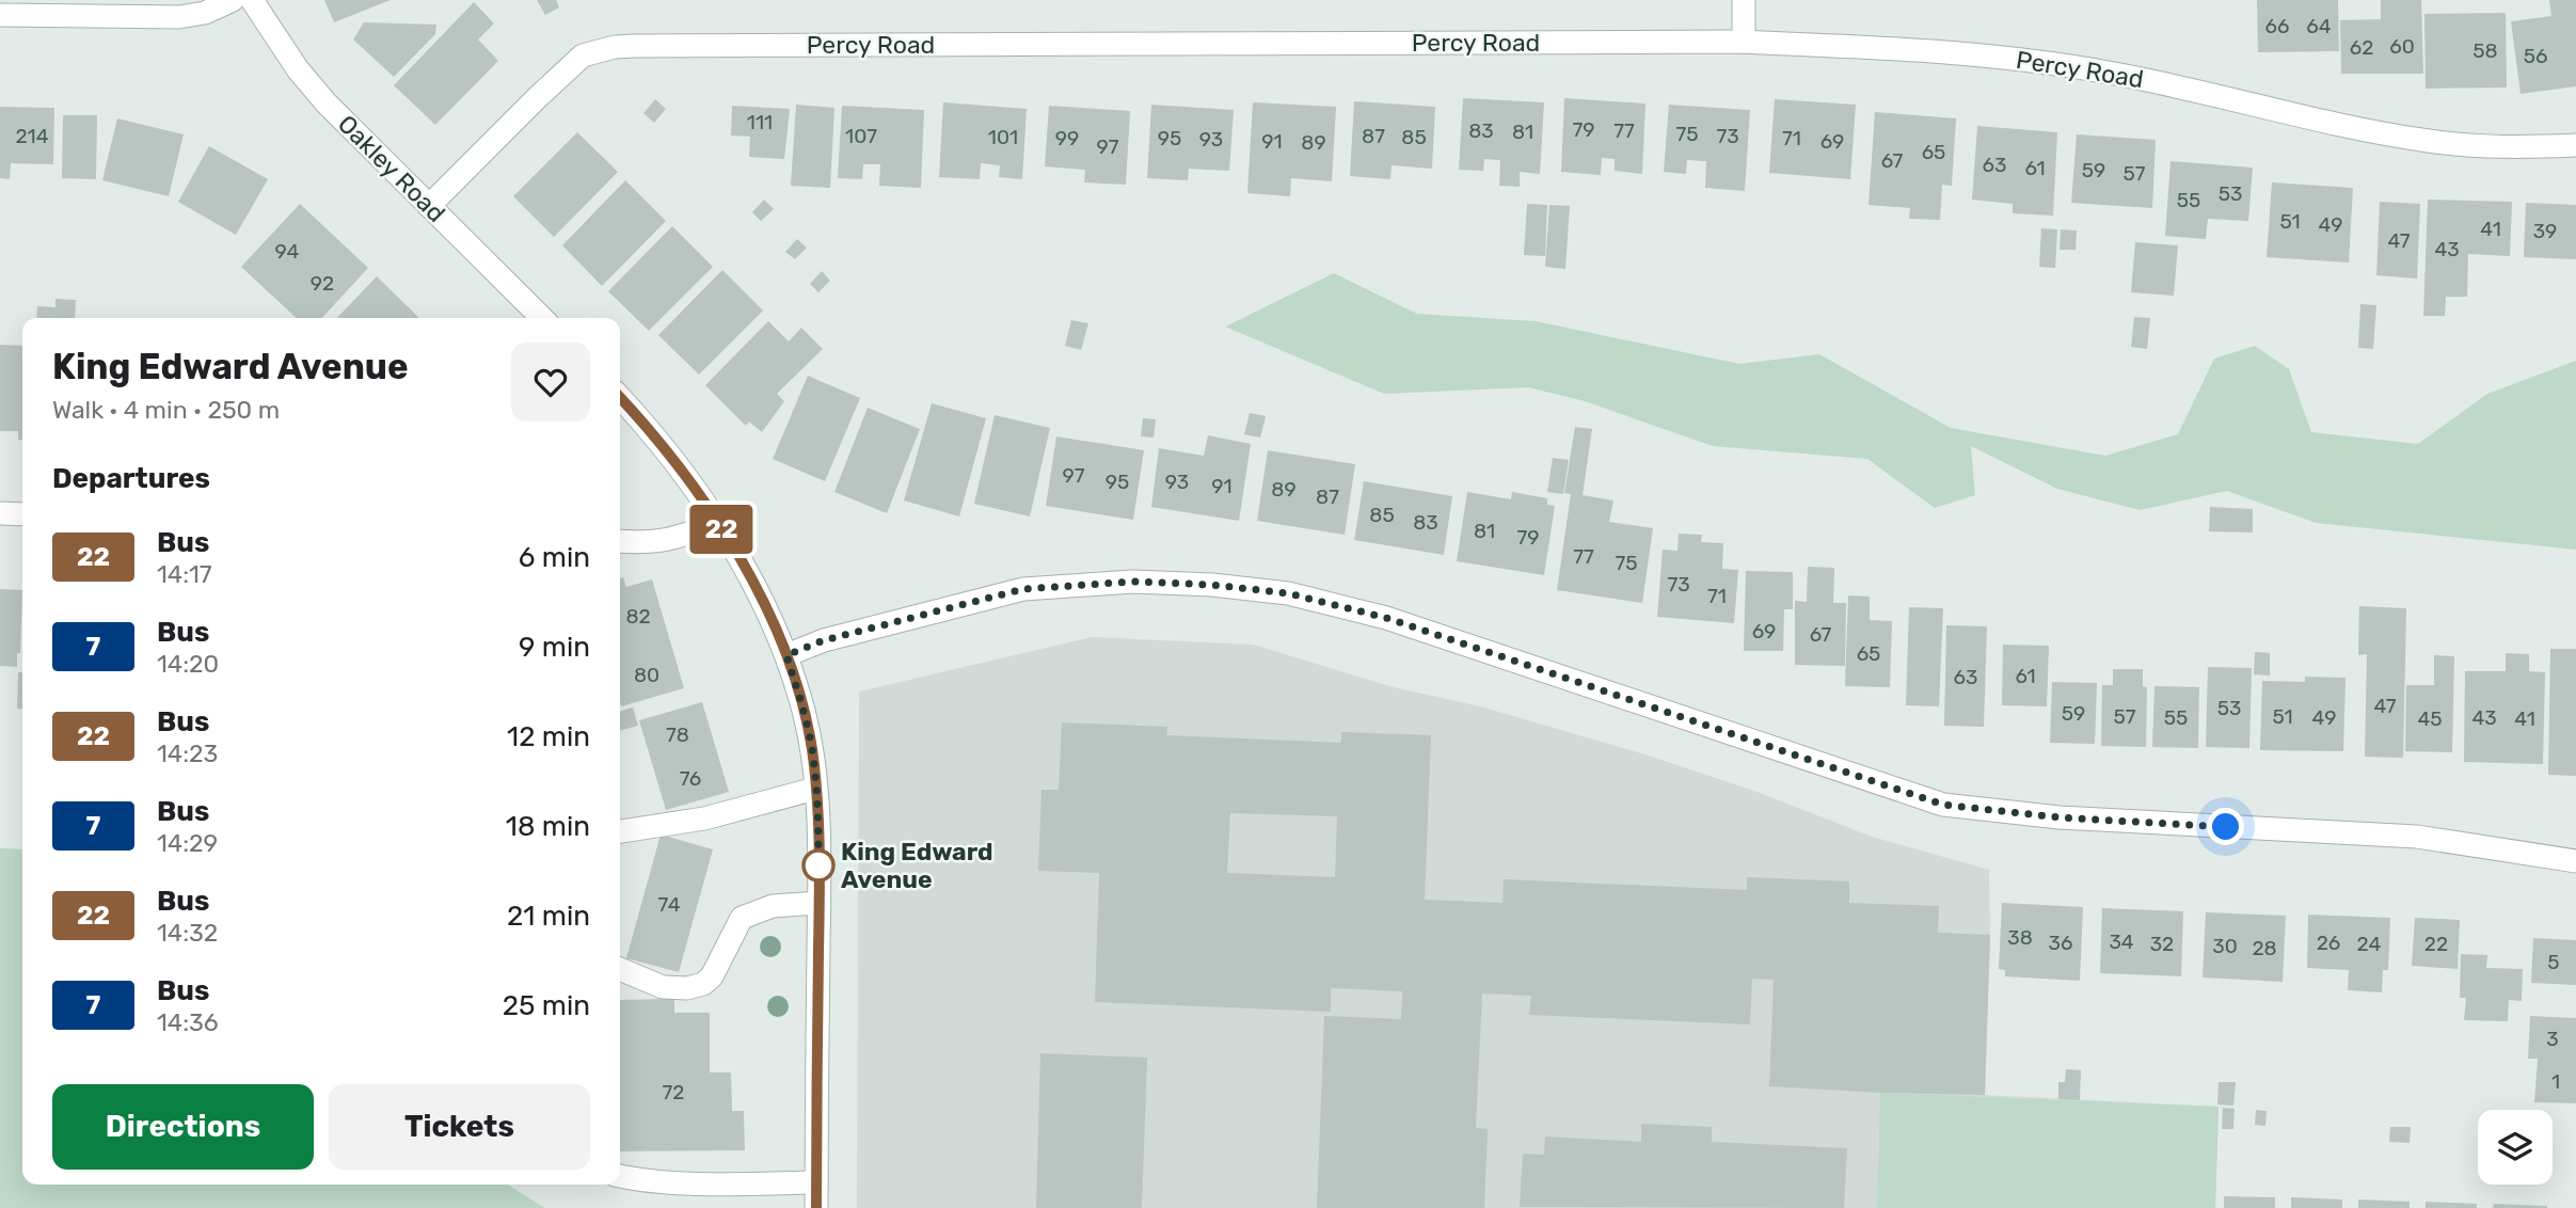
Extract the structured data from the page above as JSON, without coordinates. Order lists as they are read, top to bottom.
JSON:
{
  "streets": {
    "street": ["Percy Road", "Oakley Road"]
  },
  "crossings": [
    ["Percy Road", "Oakley Road"]
  ],
  "places": ["King Edward Avenue"],
  "lines": ["bus line 22"],
  "house_numbers": [
    "66",
    "64",
    "60",
    "62",
    "58",
    "56",
    "111",
    "79",
    "83",
    "77",
    "81",
    "75",
    "214",
    "107",
    "87",
    "73",
    "101",
    "85",
    "99",
    "95",
    "71",
    "93",
    "91",
    "69",
    "89",
    "97",
    "65",
    "67",
    "63",
    "61",
    "59",
    "57",
    "53",
    "55",
    "51",
    "49",
    "41",
    "39",
    "47",
    "43",
    "94",
    "92",
    "97",
    "95",
    "93",
    "91",
    "89",
    "87",
    "85",
    "83",
    "81",
    "79",
    "77",
    "75",
    "73",
    "71",
    "82",
    "69",
    "67",
    "65",
    "80",
    "61",
    "63",
    "47",
    "53",
    "59",
    "57",
    "51",
    "55",
    "49",
    "43",
    "45",
    "41",
    "78",
    "76",
    "74",
    "38",
    "34",
    "36",
    "26",
    "32",
    "24",
    "22",
    "30",
    "28",
    "5",
    "3",
    "1",
    "72"
  ],
  "page": {
    "on_map": "22",
    "heading": [
      ["King Edward Avenue", "Walk · 4 min · 250 m"],
      "Departures"
    ],
    "list": [
      {
        "mark": "22",
        "name": "Bus",
        "note": "14:17",
        "value": "6 min"
      },
      {
        "mark": "7",
        "name": "Bus",
        "note": "14:20",
        "value": "9 min"
      },
      {
        "mark": "22",
        "name": "Bus",
        "note": "14:23",
        "value": "12 min"
      },
      {
        "mark": "7",
        "name": "Bus",
        "note": "14:29",
        "value": "18 min"
      },
      {
        "mark": "22",
        "name": "Bus",
        "note": "14:32",
        "value": "21 min"
      },
      {
        "mark": "7",
        "name": "Bus",
        "note": "14:36",
        "value": "25 min"
      }
    ],
    "buttons": ["Directions", "Tickets"]
  }
}
